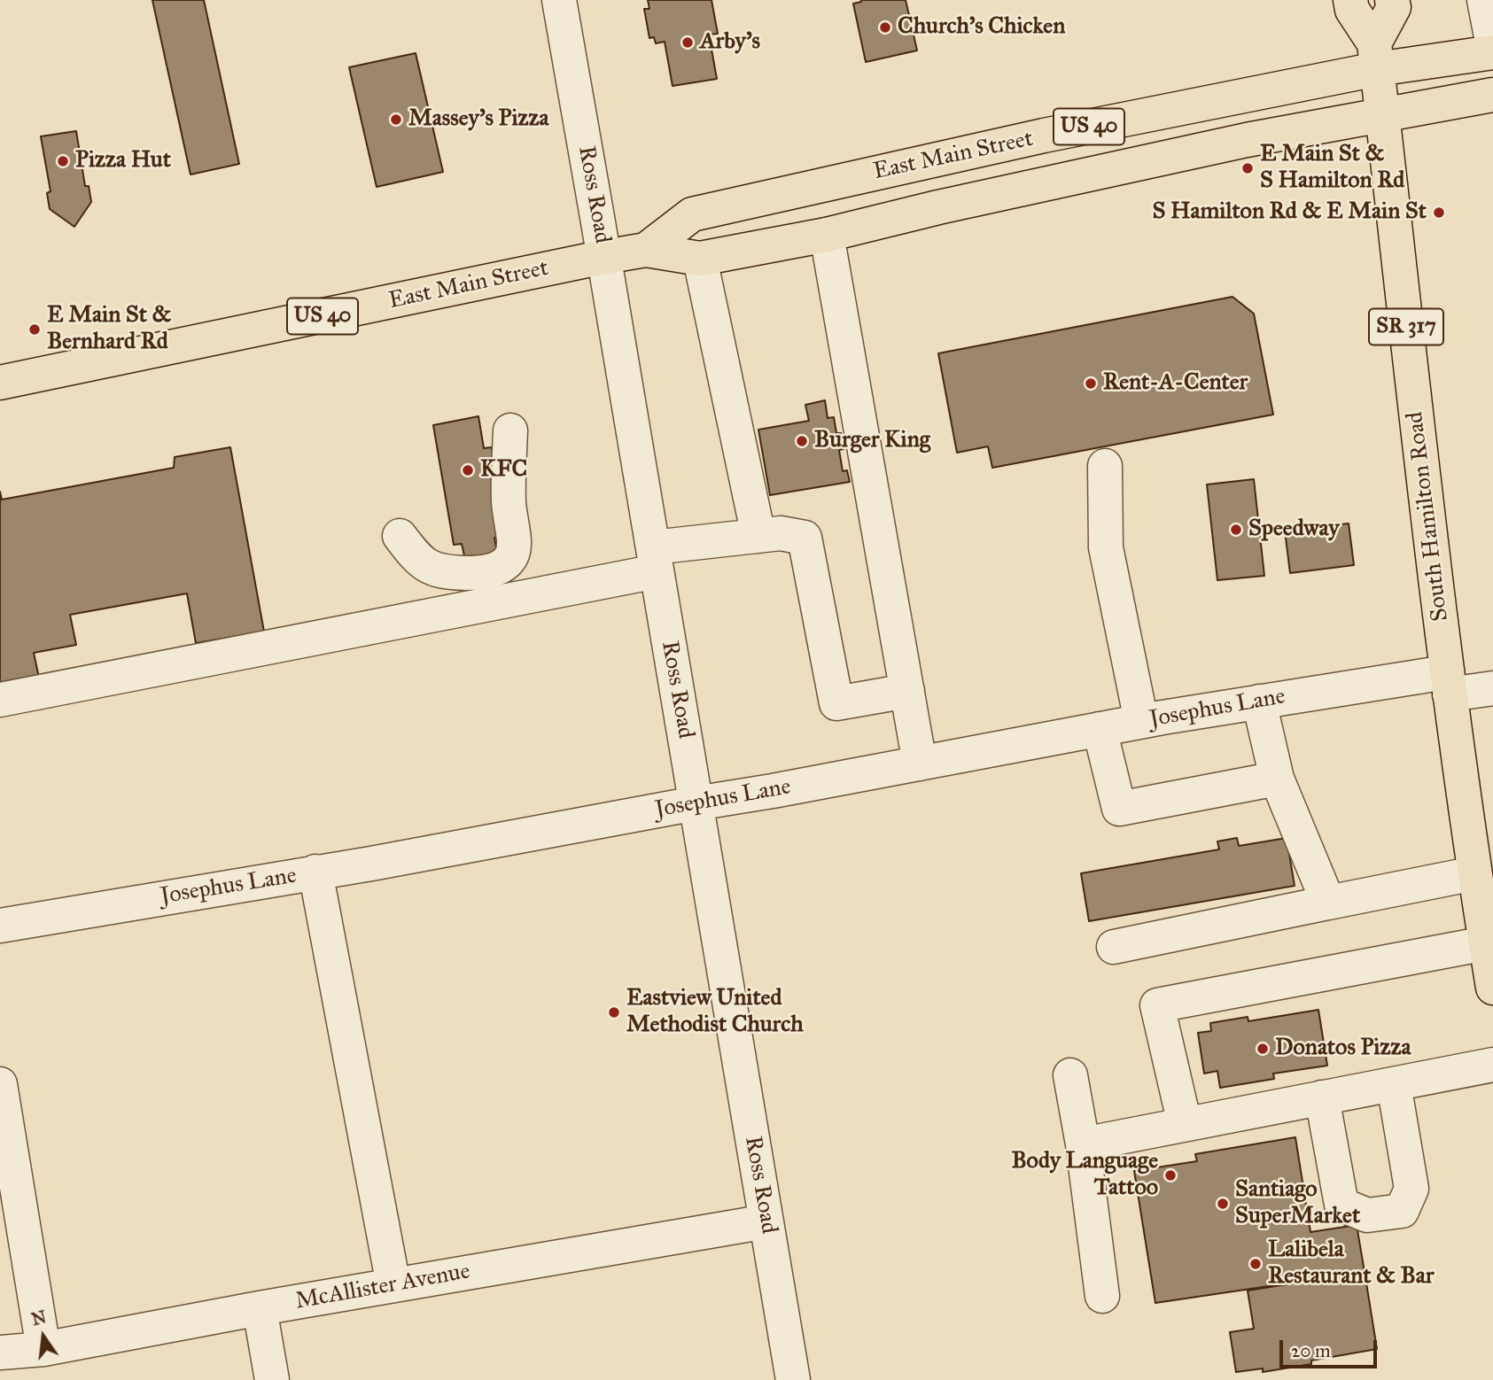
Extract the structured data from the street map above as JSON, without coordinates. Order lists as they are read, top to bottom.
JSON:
{
  "streets": {
    "main road": [
      "US 40",
      "East Main Street",
      "SR 317",
      "South Hamilton Road"
    ],
    "street": ["Ross Road", "Josephus Lane", "McAllister Avenue"]
  },
  "crossings": [
    ["East Main Street", "Ross Road"],
    ["East Main Street", "South Hamilton Road"],
    ["Ross Road", "Josephus Lane"],
    ["Ross Road", "McAllister Avenue"],
    ["South Hamilton Road", "Josephus Lane"]
  ],
  "places": [
    "Church's Chicken",
    "Arby's",
    "Massey's Pizza",
    "Pizza Hut",
    "E Main St & S Hamilton Rd",
    "S Hamilton Rd & E Main St",
    "E Main St & Bernhard Rd",
    "Rent-A-Center",
    "Burger King",
    "KFC",
    "Speedway",
    "Eastview United Methodist Church",
    "Donatos Pizza",
    "Body Language Tattoo",
    "Santiago SuperMarket",
    "Lalibela Restaurant & Bar"
  ],
  "scale_bar": "20 m",
  "north": "top"
}
